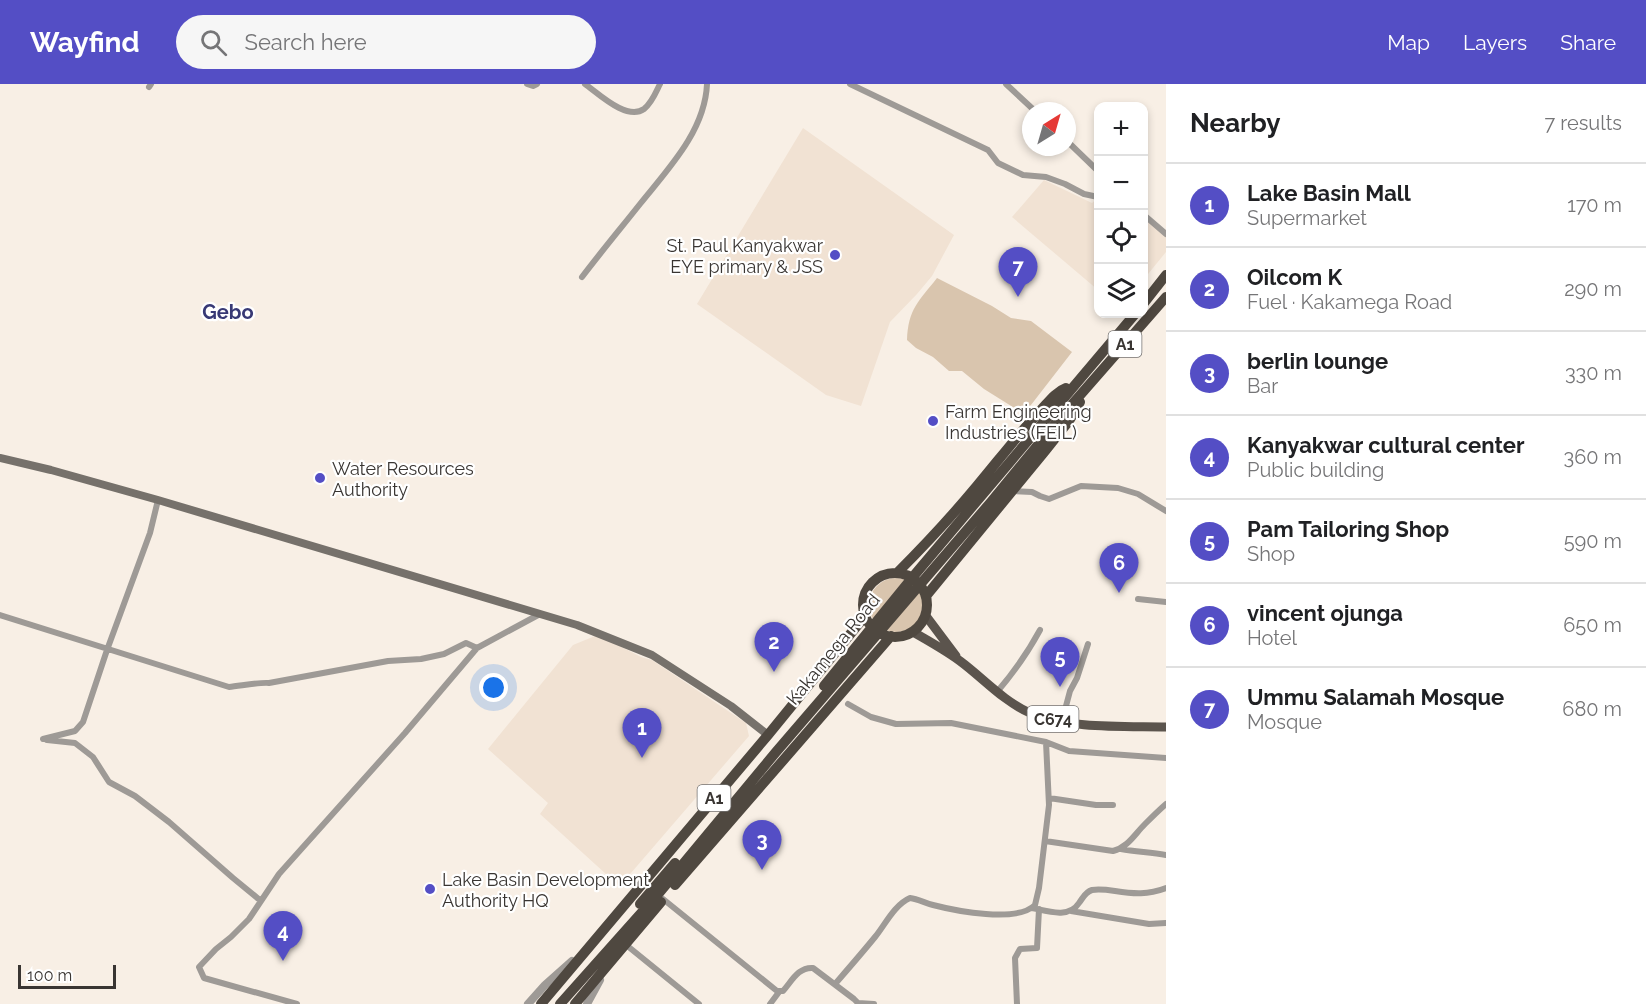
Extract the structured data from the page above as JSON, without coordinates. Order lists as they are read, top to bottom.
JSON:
{
  "streets": {
    "highway": ["A1", "Kakamega Road"],
    "main road": ["C674"]
  },
  "crossings": [
    ["A1", "Kakamega Road"],
    ["A1", "C674"]
  ],
  "districts": ["Gebo"],
  "places": [
    "St. Paul Kanyakwar EYE primary & JSS",
    "Farm Engineering Industries (FEIL)",
    "Water Resources Authority",
    "Lake Basin Development Authority HQ"
  ],
  "scale_bar": "100 m",
  "north": "top right",
  "page": {
    "header": "Wayfind",
    "search": "Search here",
    "nav": ["Map", "Layers", "Share"],
    "heading": ["Nearby", "7 results"],
    "map_buttons": ["+", "−"],
    "list": [
      {
        "mark": "1",
        "name": "Lake Basin Mall",
        "note": "Supermarket",
        "value": "170 m"
      },
      {
        "mark": "2",
        "name": "Oilcom K",
        "note": "Fuel · Kakamega Road",
        "value": "290 m"
      },
      {
        "mark": "3",
        "name": "berlin lounge",
        "note": "Bar",
        "value": "330 m"
      },
      {
        "mark": "4",
        "name": "Kanyakwar cultural center",
        "note": "Public building",
        "value": "360 m"
      },
      {
        "mark": "5",
        "name": "Pam Tailoring Shop",
        "note": "Shop",
        "value": "590 m"
      },
      {
        "mark": "6",
        "name": "vincent ojunga",
        "note": "Hotel",
        "value": "650 m"
      },
      {
        "mark": "7",
        "name": "Ummu Salamah Mosque",
        "note": "Mosque",
        "value": "680 m"
      }
    ],
    "pins": [
      "7",
      "6",
      "2",
      "5",
      "1",
      "3",
      "4"
    ],
    "scale": "100 m"
  }
}
